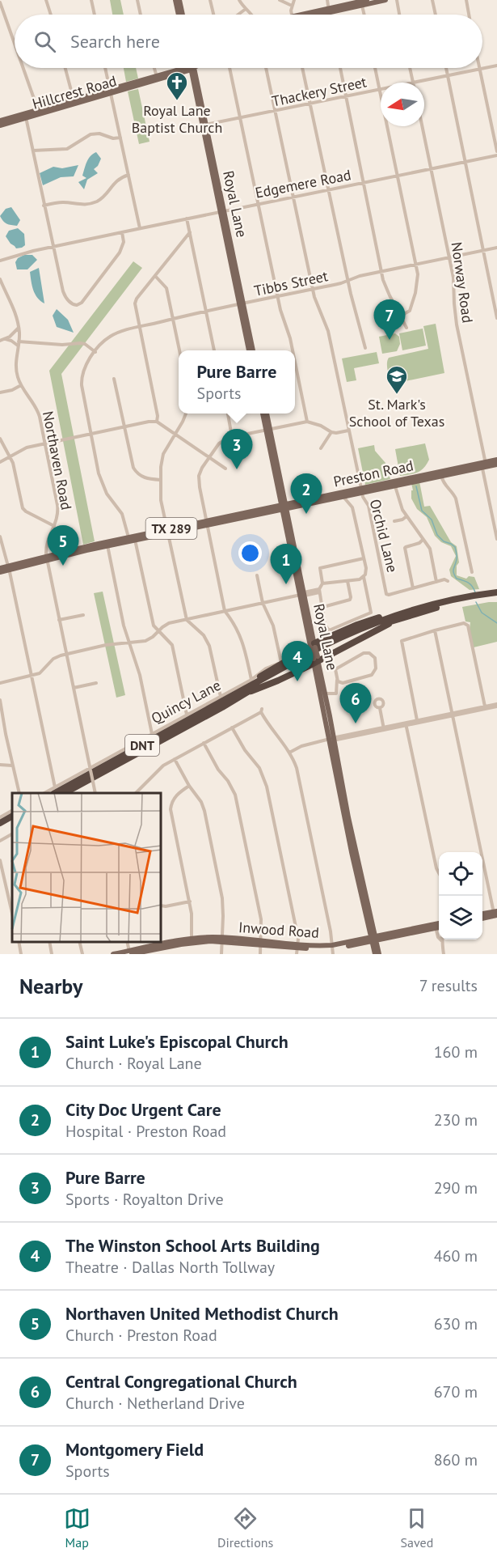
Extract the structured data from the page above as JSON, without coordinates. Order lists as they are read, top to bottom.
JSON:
{
  "streets": {
    "highway": ["DNT"],
    "main road": [
      "Hillcrest Road",
      "Royal Lane",
      "Preston Road",
      "TX 289",
      "Quincy Lane",
      "Inwood Road"
    ],
    "street": [
      "Thackery Street",
      "Edgemere Road",
      "Norway Road",
      "Tibbs Street",
      "Northaven Road",
      "Orchid Lane"
    ]
  },
  "crossings": [
    ["Thackery Street", "Royal Lane"],
    ["Thackery Street", "Orchid Lane"],
    ["Edgemere Road", "Royal Lane"],
    ["Edgemere Road", "Norway Road"],
    ["Edgemere Road", "Orchid Lane"],
    ["Royal Lane", "Tibbs Street"],
    ["Royal Lane", "Preston Road"],
    ["Royal Lane", "Quincy Lane"],
    ["Royal Lane", "Inwood Road"],
    ["Norway Road", "Tibbs Street"],
    ["Norway Road", "Preston Road"],
    ["Tibbs Street", "Preston Road"],
    ["Tibbs Street", "Orchid Lane"],
    ["Tibbs Street", "Quincy Lane"],
    ["Northaven Road", "Preston Road"],
    ["Northaven Road", "Quincy Lane"],
    ["Preston Road", "Orchid Lane"],
    ["Quincy Lane", "DNT"]
  ],
  "places": {
    "church": ["Royal Lane Baptist Church"],
    "school or university": ["St. Mark's School of Texas"]
  },
  "north": "left",
  "page": {
    "search": "Search here",
    "pins": [
      "7",
      "3",
      "2",
      "5",
      "1",
      "4",
      "6"
    ],
    "popup": ["Pure Barre", "Sports"],
    "heading": ["Nearby", "7 results"],
    "list": [
      {
        "mark": "1",
        "name": "Saint Luke's Episcopal Church",
        "note": "Church · Royal Lane",
        "value": "160 m"
      },
      {
        "mark": "2",
        "name": "City Doc Urgent Care",
        "note": "Hospital · Preston Road",
        "value": "230 m"
      },
      {
        "mark": "3",
        "name": "Pure Barre",
        "note": "Sports · Royalton Drive",
        "value": "290 m"
      },
      {
        "mark": "4",
        "name": "The Winston School Arts Building",
        "note": "Theatre · Dallas North Tollway",
        "value": "460 m"
      },
      {
        "mark": "5",
        "name": "Northaven United Methodist Church",
        "note": "Church · Preston Road",
        "value": "630 m"
      },
      {
        "mark": "6",
        "name": "Central Congregational Church",
        "note": "Church · Netherland Drive",
        "value": "670 m"
      },
      {
        "mark": "7",
        "name": "Montgomery Field",
        "note": "Sports",
        "value": "860 m"
      }
    ],
    "nav": ["Map", "Directions", "Saved"]
  }
}
